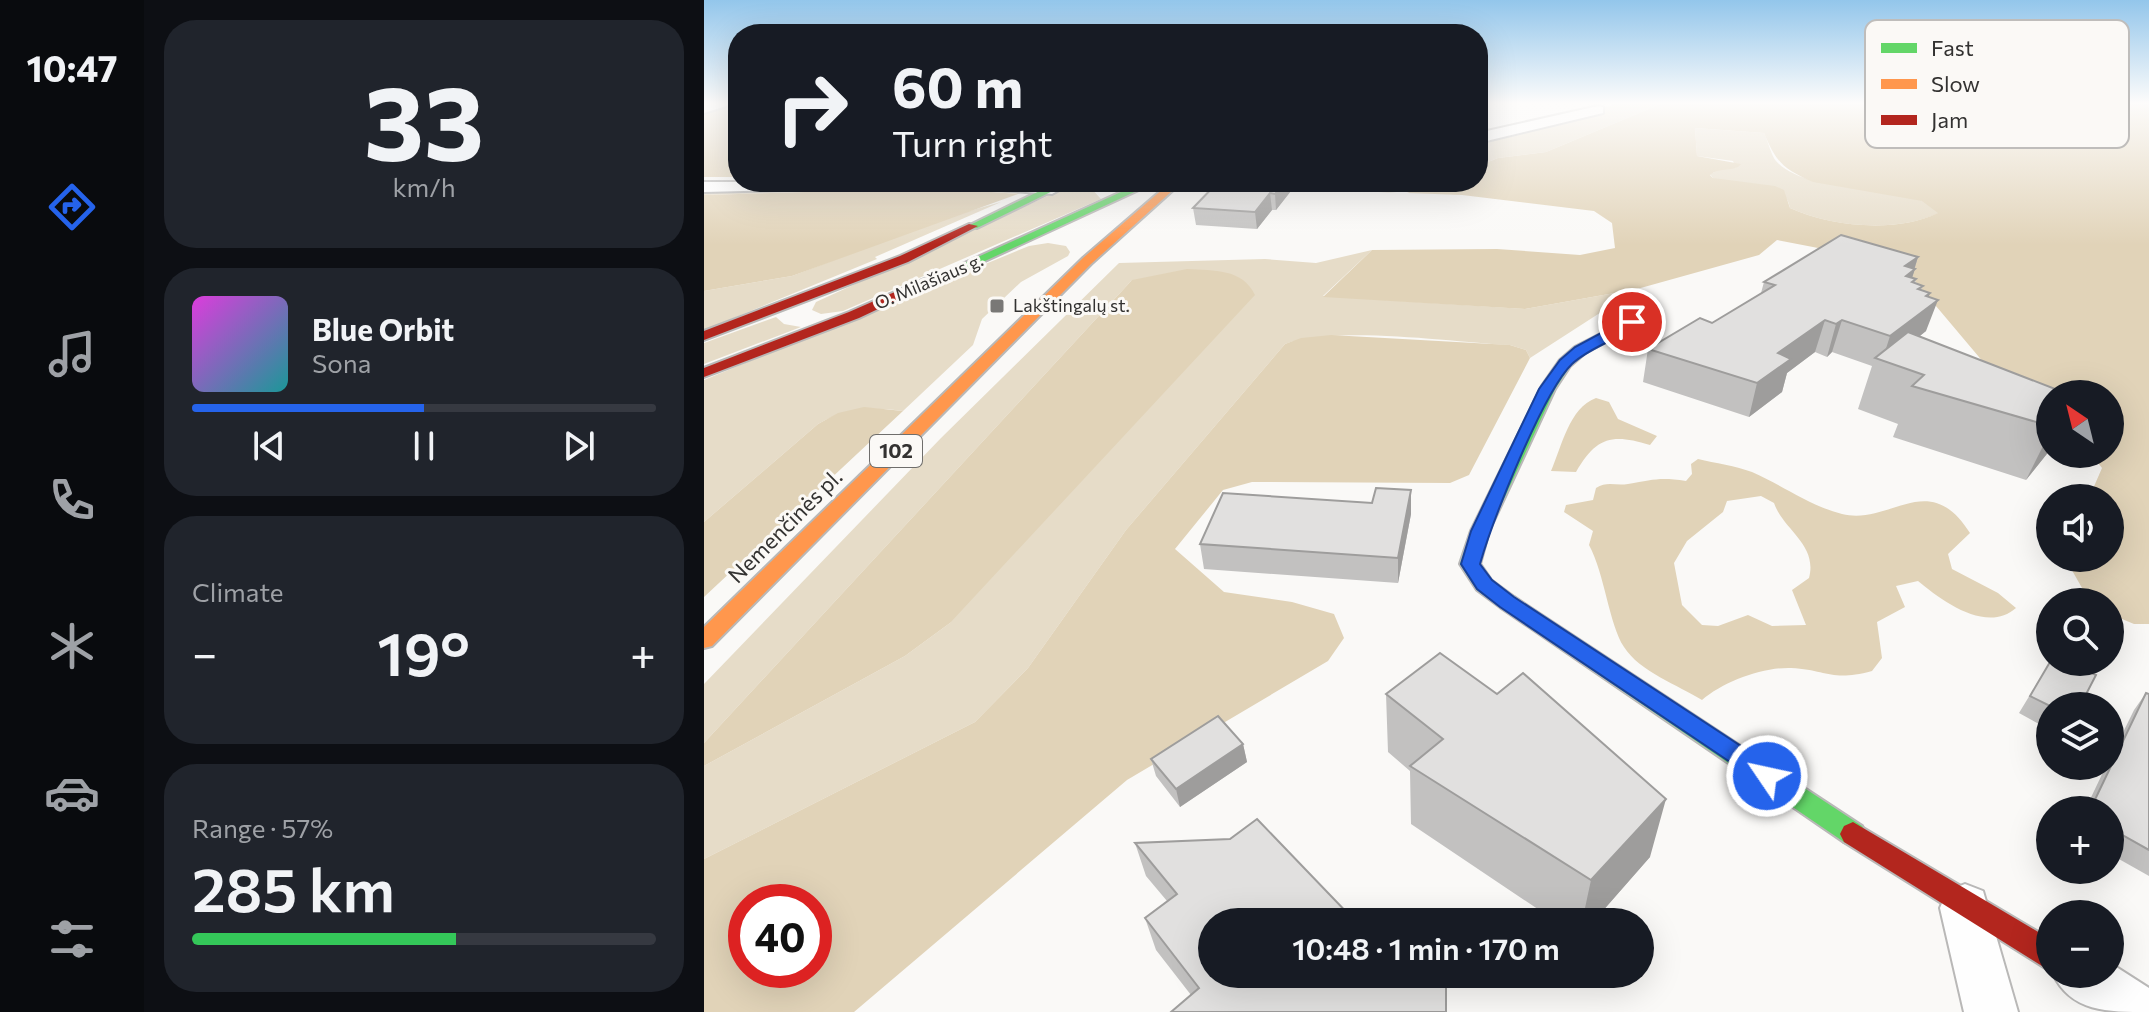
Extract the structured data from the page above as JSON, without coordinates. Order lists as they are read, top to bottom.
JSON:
{
  "streets": {
    "main road": ["O. Milašiaus g.", "102", "Nemenčinės pl."]
  },
  "places": {
    "transit": ["Lakštingalų st."]
  },
  "legend": ["Fast", "Slow", "Jam"],
  "north": "top left",
  "page": {
    "tabs": "10:47",
    "tile": [
      ["33", "km/h"],
      "Climate",
      ["Range · 57%", "285 km"]
    ],
    "turn": ["60 m", "Turn right"],
    "song": ["Blue Orbit", "Sona"],
    "map_buttons": ["+", "−"],
    "heat": ["−", "19°", "+"],
    "limit": "40",
    "trip": "10:48 · 1 min · 170 m"
  }
}
